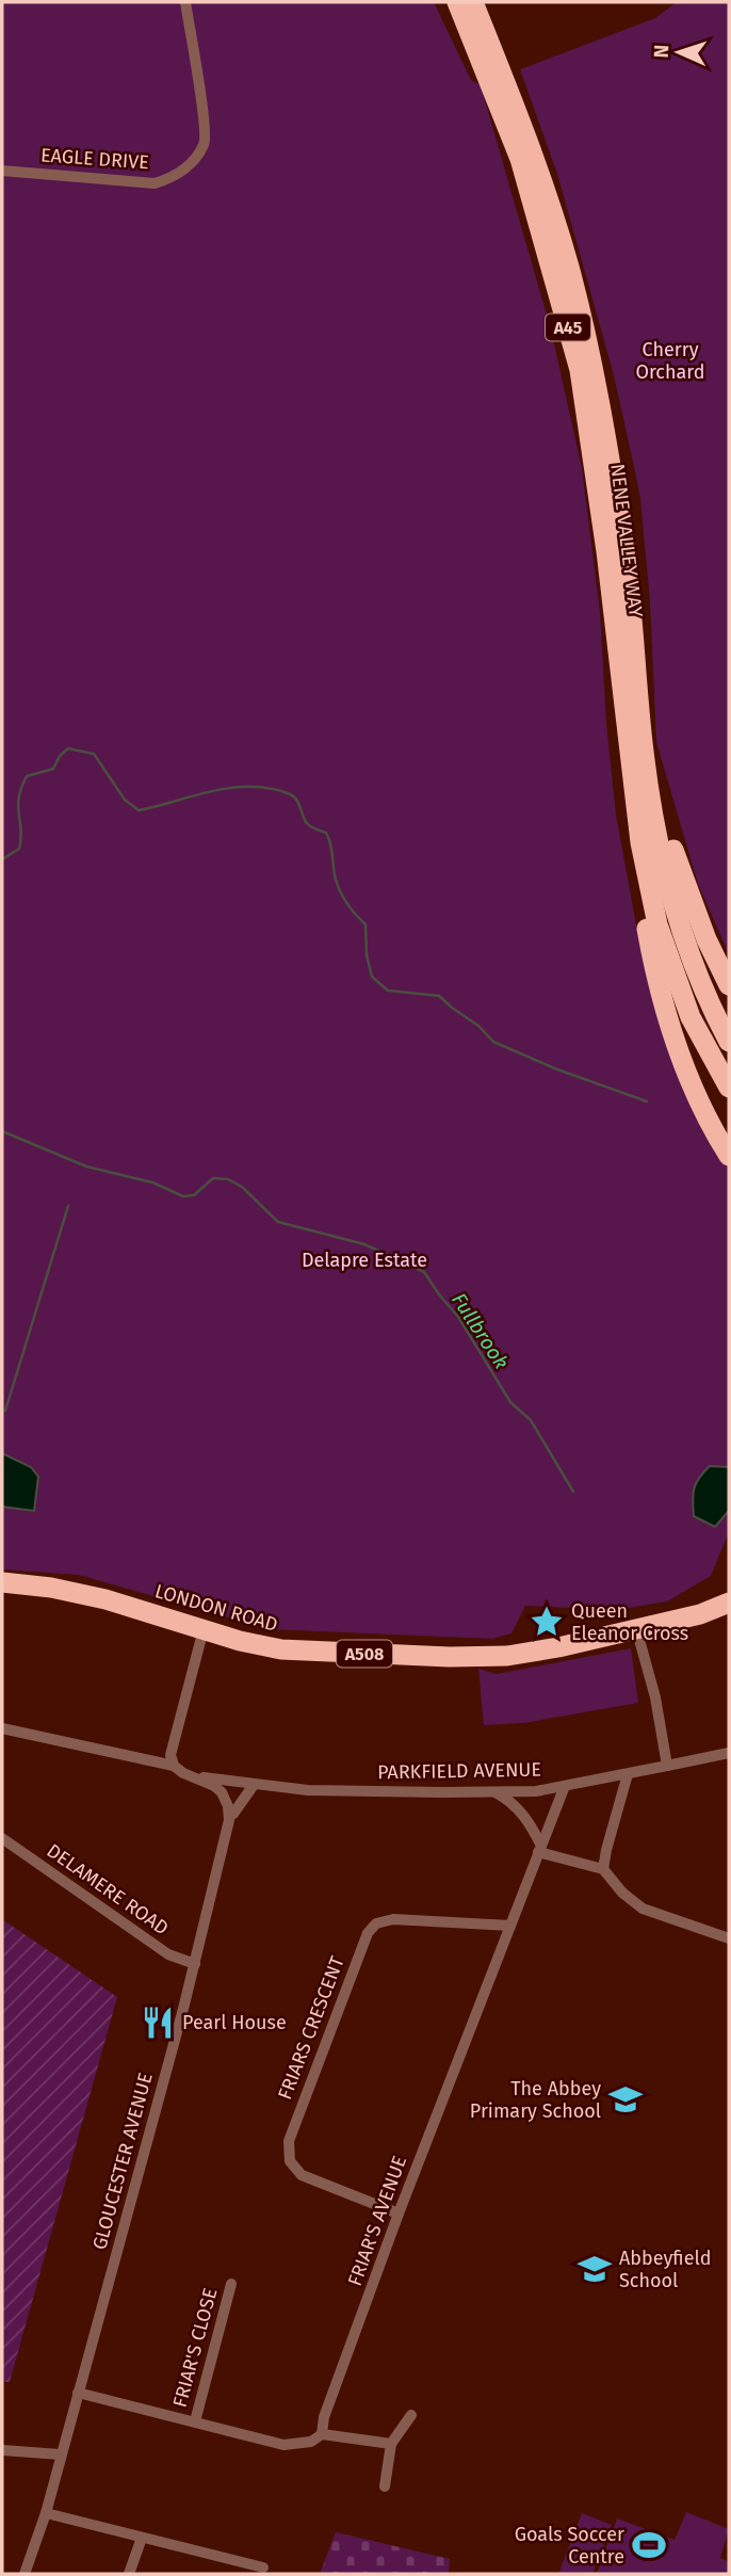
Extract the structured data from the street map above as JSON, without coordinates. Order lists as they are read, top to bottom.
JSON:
{
  "streets": {
    "highway": [
      "A45",
      "NENE VALLEY WAY",
      "LONDON ROAD",
      "A508"
    ],
    "street": [
      "EAGLE DRIVE",
      "PARKFIELD AVENUE",
      "DELAMERE ROAD",
      "FRIARS CRESCENT",
      "GLOUCESTER AVENUE",
      "FRIAR'S AVENUE",
      "FRIAR'S CLOSE"
    ]
  },
  "crossings": [
    ["PARKFIELD AVENUE", "FRIAR'S AVENUE"],
    ["DELAMERE ROAD", "GLOUCESTER AVENUE"],
    ["FRIARS CRESCENT", "FRIAR'S AVENUE"]
  ],
  "water": ["Fullbrook"],
  "parks": ["Cherry Orchard", "Delapre Estate"],
  "places": {
    "place": ["Queen Eleanor Cross"],
    "restaurant": ["Pearl House"],
    "school or university": ["The Abbey Primary School", "Abbeyfield School"],
    "sports": ["Goals Soccer Centre"]
  },
  "north": "left"
}
